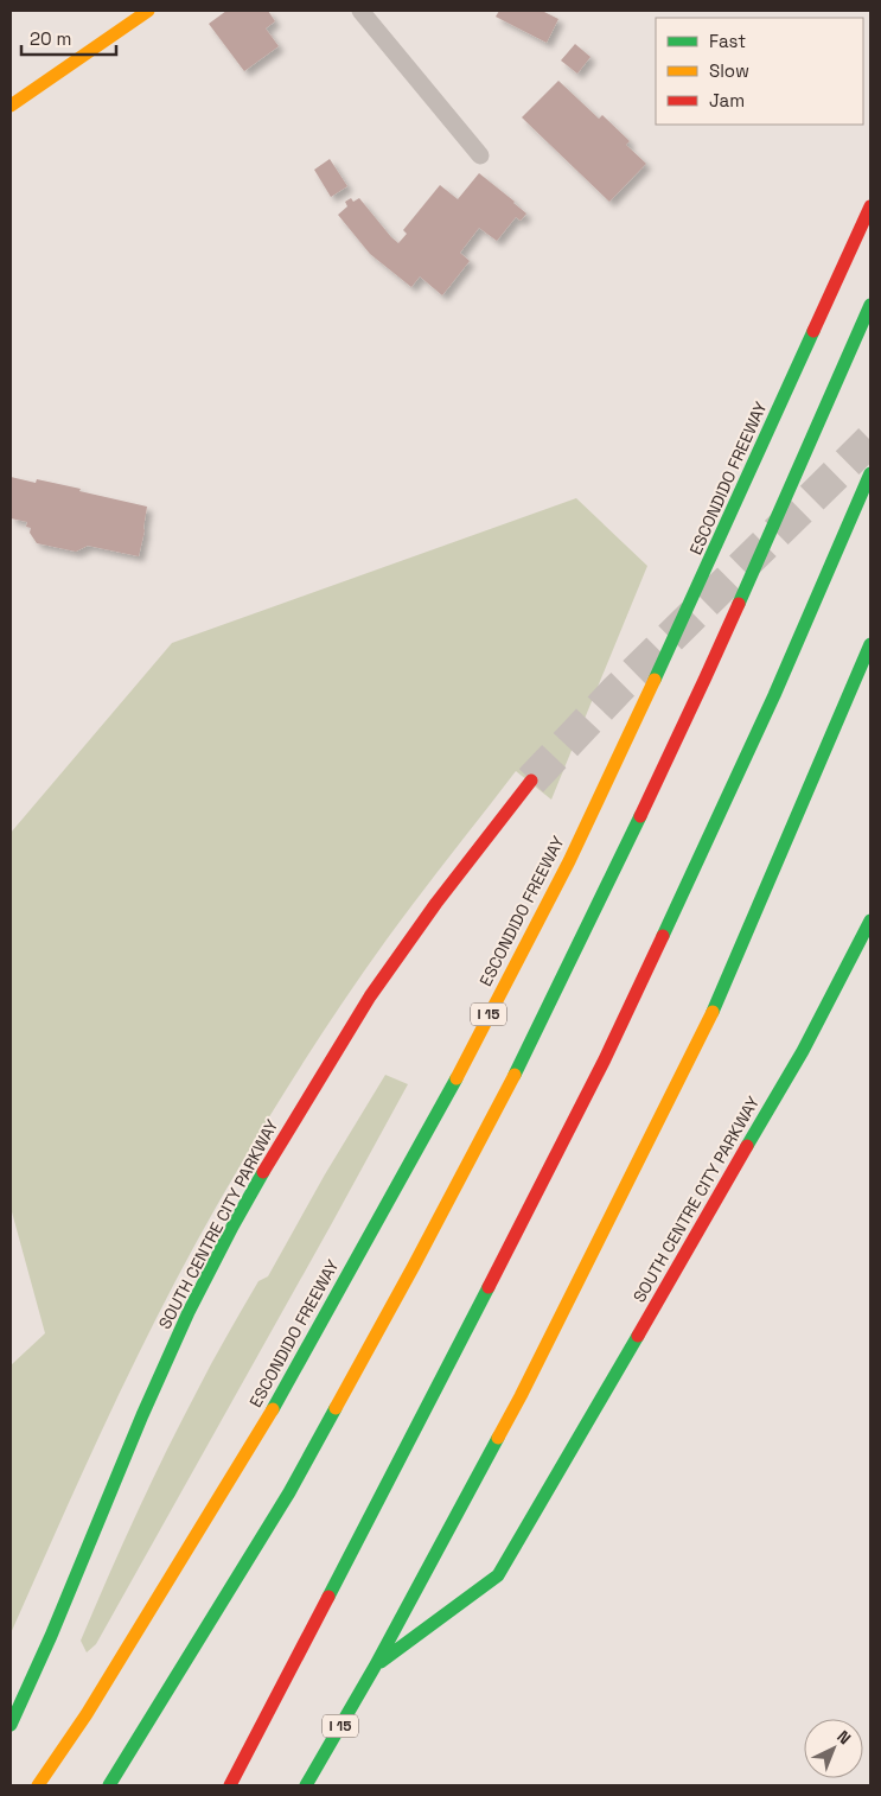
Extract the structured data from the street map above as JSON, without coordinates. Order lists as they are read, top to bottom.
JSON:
{
  "streets": {
    "main road": ["ESCONDIDO FREEWAY", "I 15", "SOUTH CENTRE CITY PARKWAY"]
  },
  "crossings": [
    ["I 15", "SOUTH CENTRE CITY PARKWAY"]
  ],
  "legend": ["Fast", "Slow", "Jam"],
  "scale_bar": "20 m",
  "north": "top right"
}
